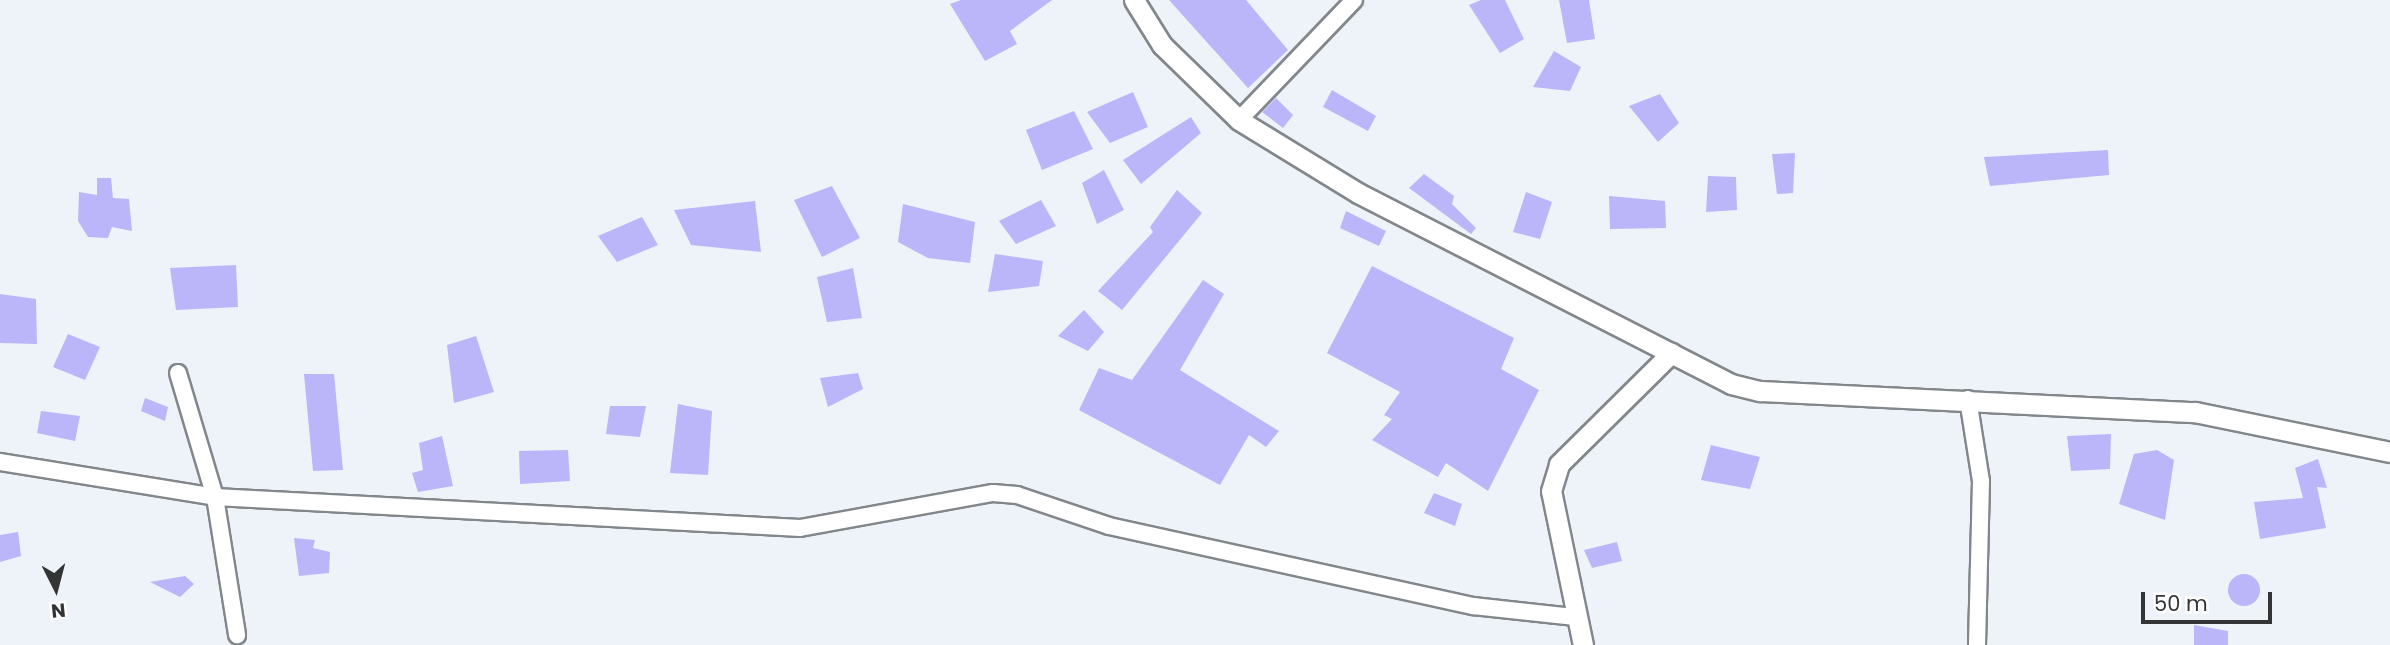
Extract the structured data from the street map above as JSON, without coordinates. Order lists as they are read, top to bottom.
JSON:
{
  "scale_bar": "50 m",
  "north": "bottom"
}
